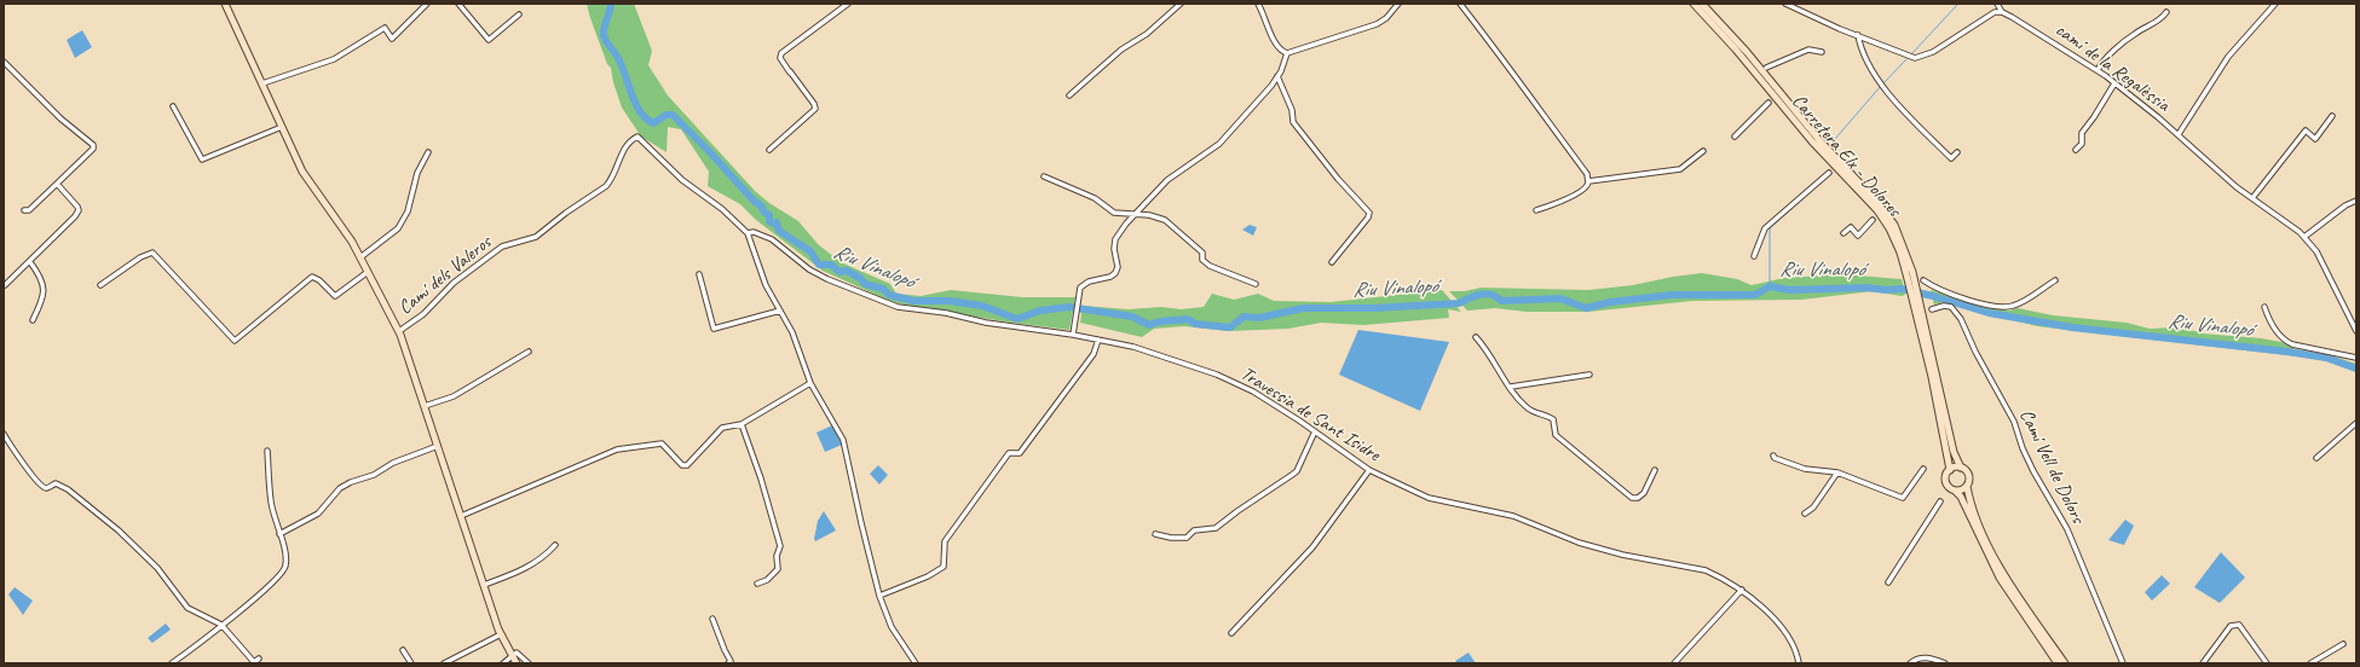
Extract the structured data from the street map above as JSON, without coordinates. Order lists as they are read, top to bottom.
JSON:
{
  "streets": {
    "main road": ["Carretera Elx - Dolores"],
    "street": [
      "camí de la Regalèssia",
      "Camí dels Valeros",
      "Travessia de Sant Isidre",
      "Camí Vell de Dolors"
    ]
  },
  "crossings": [
    ["Camí dels Valeros", "Travessia de Sant Isidre"]
  ],
  "water": ["Riu Vinalopó"]
}
